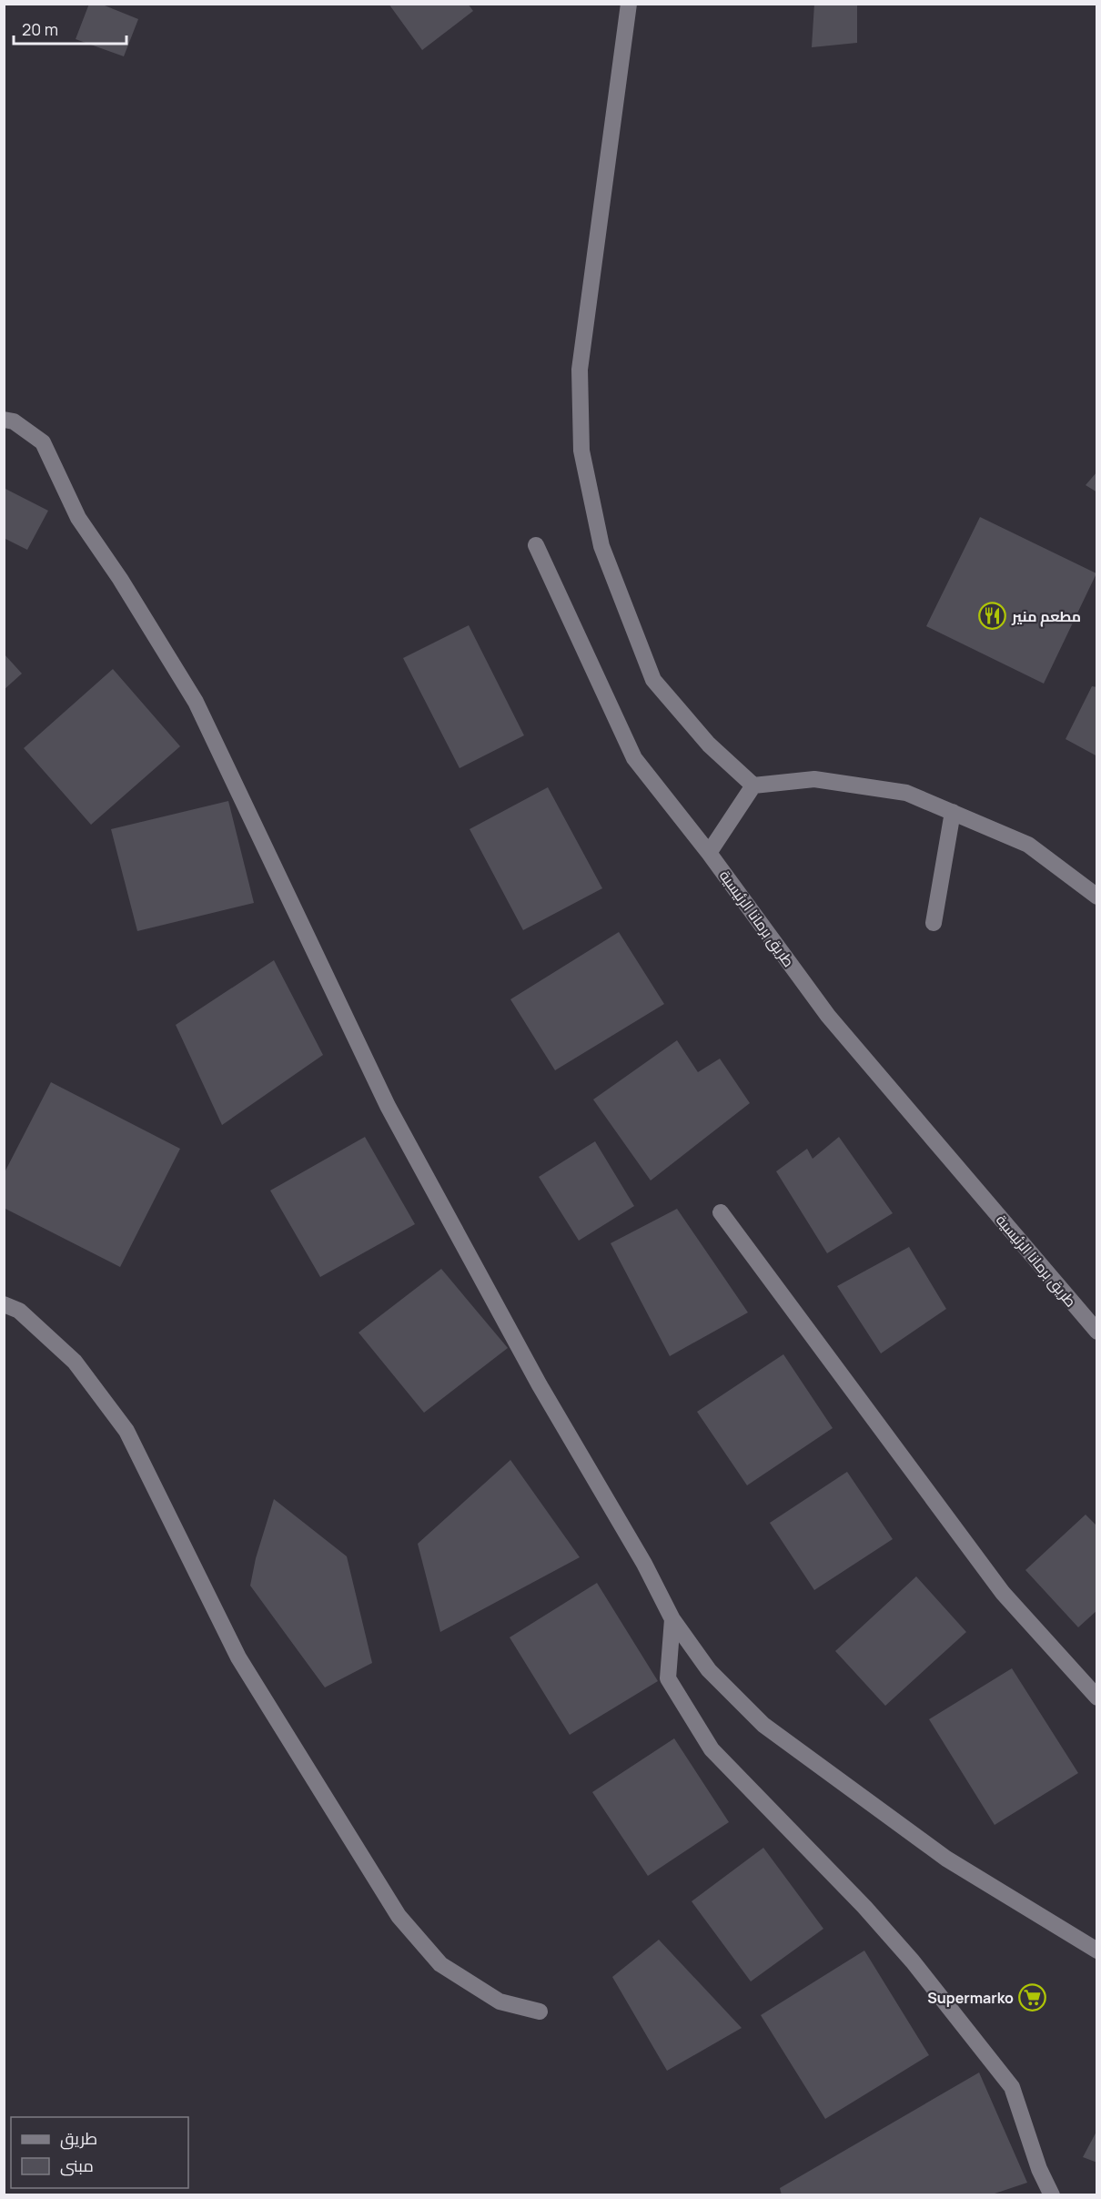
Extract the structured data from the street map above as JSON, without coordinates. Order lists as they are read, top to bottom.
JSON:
{
  "streets": {
    "street": ["طريق برمانا الرئيسية"]
  },
  "places": {
    "restaurant": ["مطعم منير"],
    "supermarket": ["Supermarko"]
  },
  "legend": ["طريق", "مبنى"],
  "scale_bar": "20 m"
}
